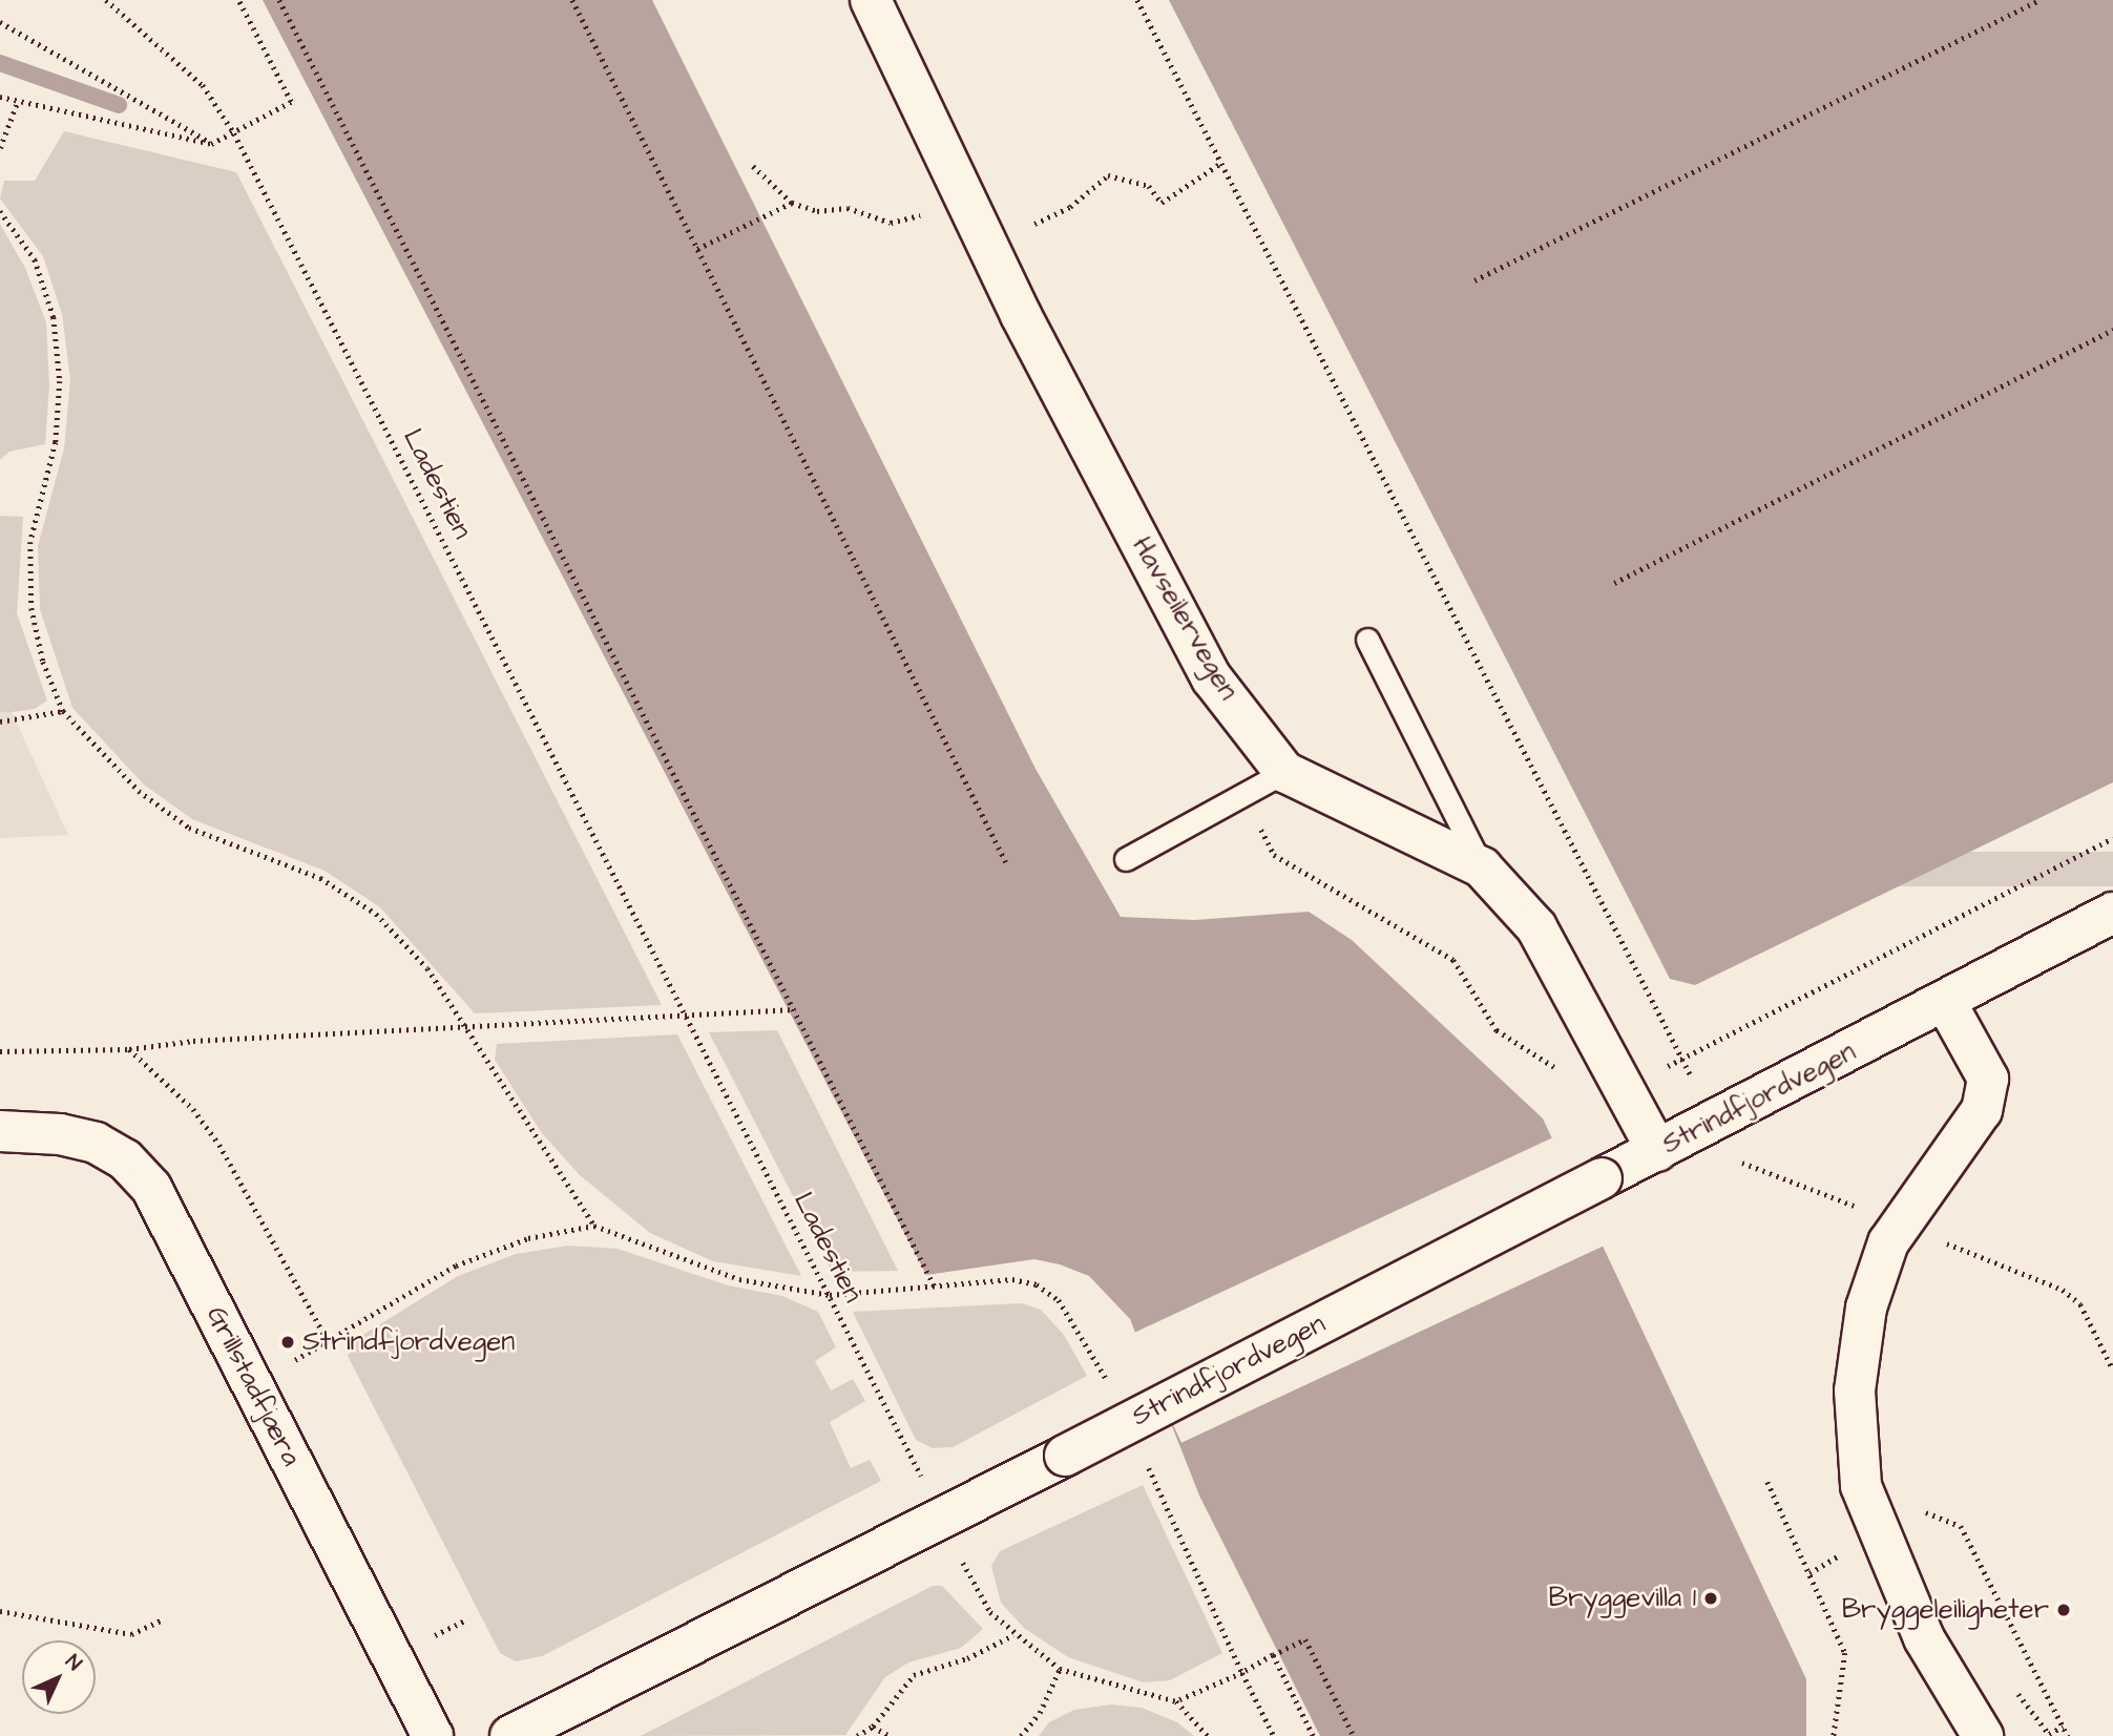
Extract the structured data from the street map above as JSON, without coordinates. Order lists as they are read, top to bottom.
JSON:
{
  "streets": {
    "street": ["Havseilervegen", "Strindfjordvegen", "Grillstadfjæra"],
    "path": ["Ladestien"]
  },
  "crossings": [
    ["Havseilervegen", "Strindfjordvegen"]
  ],
  "places": ["Strindfjordvegen", "Bryggevilla 1", "Bryggeleiligheter"],
  "north": "top right"
}
